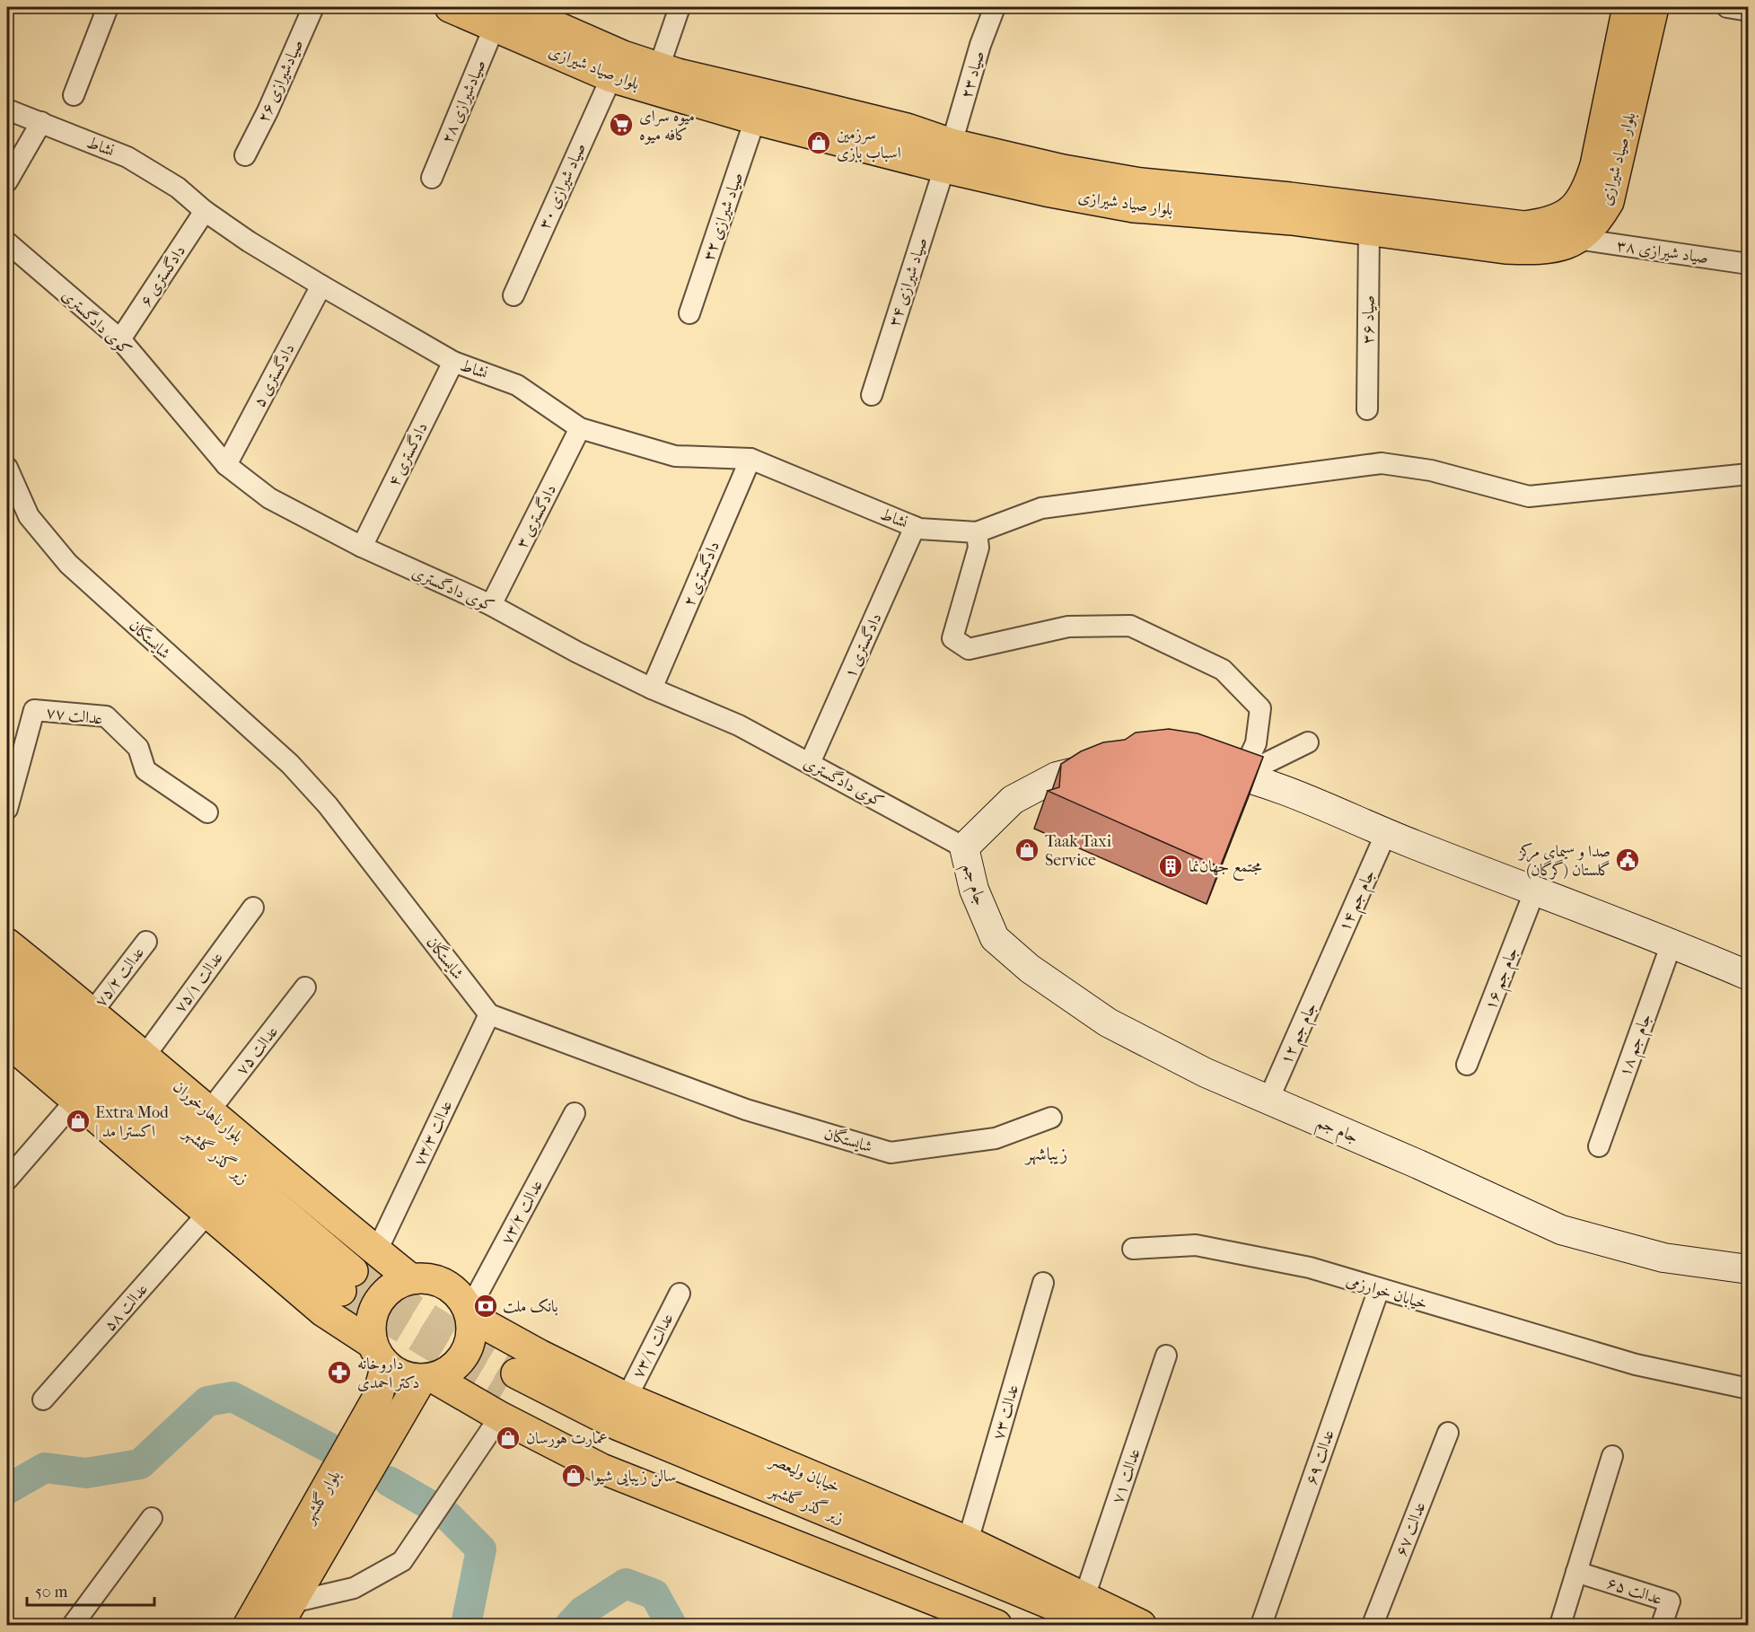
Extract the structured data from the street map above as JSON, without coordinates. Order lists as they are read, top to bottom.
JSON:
{
  "streets": {
    "main road": [
      "بلوار صیاد شیرازی",
      "بلوار ناهارخوران",
      "زیر گذر گلشهر",
      "خیابان ولیعصر",
      "بلوار گلشهر"
    ],
    "street": [
      "صیاد ۲۳",
      "۲۶ صیادشیرازی",
      "۲۸ صیادشیرازی",
      "نشاط",
      "صیاد شیرازی ۳۰",
      "صیاد شیرازی ۳۲",
      "صیاد شیرازی ۳۸",
      "دادگستری ۶",
      "صیاد شیرازی ۳۴",
      "صیاد ۳۶",
      "کوی دادگستری",
      "دادگستری ۵",
      "دادگستری ۴",
      "دادگستری ۳",
      "دادگستری ۲",
      "شایستگان",
      "دادگستری ۱",
      "عدالت ۷۷",
      "جام جم",
      "۱۴ جام جم",
      "۷۵/۲ عدالت",
      "۱۶ جام جم",
      "۷۵/۱ عدالت",
      "۱۲ جام جم",
      "۱۸ جام جم",
      "۷۵ عدالت",
      "۷۳/۳ عدالت",
      "عدالت ۷۳/۲",
      "خیابان خوارزمی",
      "عدالت ۵۸",
      "عدالت ۷۳/۱",
      "عدالت ۷۳",
      "عدالت ۶۹",
      "عدالت ۷۱",
      "عدالت ۶۷",
      "عدالت ۶۵"
    ]
  },
  "crossings": [
    ["بلوار صیاد شیرازی", "صیاد ۲۳"],
    ["بلوار صیاد شیرازی", "۲۸ صیادشیرازی"],
    ["بلوار صیاد شیرازی", "صیاد شیرازی ۳۰"],
    ["بلوار صیاد شیرازی", "صیاد شیرازی ۳۲"],
    ["بلوار صیاد شیرازی", "صیاد شیرازی ۳۸"],
    ["بلوار صیاد شیرازی", "صیاد شیرازی ۳۴"],
    ["بلوار صیاد شیرازی", "صیاد ۳۶"],
    ["صیاد ۲۳", "صیاد شیرازی ۳۴"],
    ["نشاط", "دادگستری ۶"],
    ["نشاط", "دادگستری ۵"],
    ["نشاط", "دادگستری ۴"],
    ["نشاط", "دادگستری ۳"],
    ["نشاط", "دادگستری ۲"],
    ["نشاط", "دادگستری ۱"],
    ["دادگستری ۶", "کوی دادگستری"],
    ["کوی دادگستری", "دادگستری ۵"],
    ["کوی دادگستری", "دادگستری ۴"],
    ["کوی دادگستری", "دادگستری ۳"],
    ["کوی دادگستری", "دادگستری ۲"],
    ["کوی دادگستری", "دادگستری ۱"],
    ["کوی دادگستری", "جام جم"],
    ["شایستگان", "۷۳/۳ عدالت"],
    ["جام جم", "۱۲ جام جم"],
    ["۱۴ جام جم", "۱۲ جام جم"],
    ["۷۵/۲ عدالت", "بلوار ناهارخوران"],
    ["۷۵/۱ عدالت", "بلوار ناهارخوران"],
    ["۷۵ عدالت", "بلوار ناهارخوران"],
    ["بلوار ناهارخوران", "۷۳/۳ عدالت"],
    ["بلوار ناهارخوران", "عدالت ۷۳/۲"],
    ["بلوار ناهارخوران", "خیابان ولیعصر"],
    ["بلوار ناهارخوران", "بلوار گلشهر"],
    ["عدالت ۷۳/۲", "خیابان ولیعصر"],
    ["عدالت ۷۳/۲", "بلوار گلشهر"],
    ["خیابان خوارزمی", "عدالت ۶۹"],
    ["عدالت ۷۳/۱", "خیابان ولیعصر"],
    ["عدالت ۷۳", "خیابان ولیعصر"],
    ["خیابان ولیعصر", "عدالت ۷۱"],
    ["خیابان ولیعصر", "بلوار گلشهر"]
  ],
  "districts": ["زیباشهر"],
  "places": {
    "supermarket": ["میوه سرای کافه میوه"],
    "shop": [
      "سرزمین اسباب بازی",
      "Taak Taxi Service",
      "Extra Mod | اکسترا مد",
      "عمارت هورسان",
      "سالن زیبایی شیوا"
    ],
    "public building": ["صدا و سیمای مرکز گلستان (گرگان)"],
    "building": ["مجتمع جهان‌نما"],
    "bank": ["بانک ملت"],
    "pharmacy": ["داروخانه دکتر احمدی"]
  },
  "scale_bar": "50 m"
}
